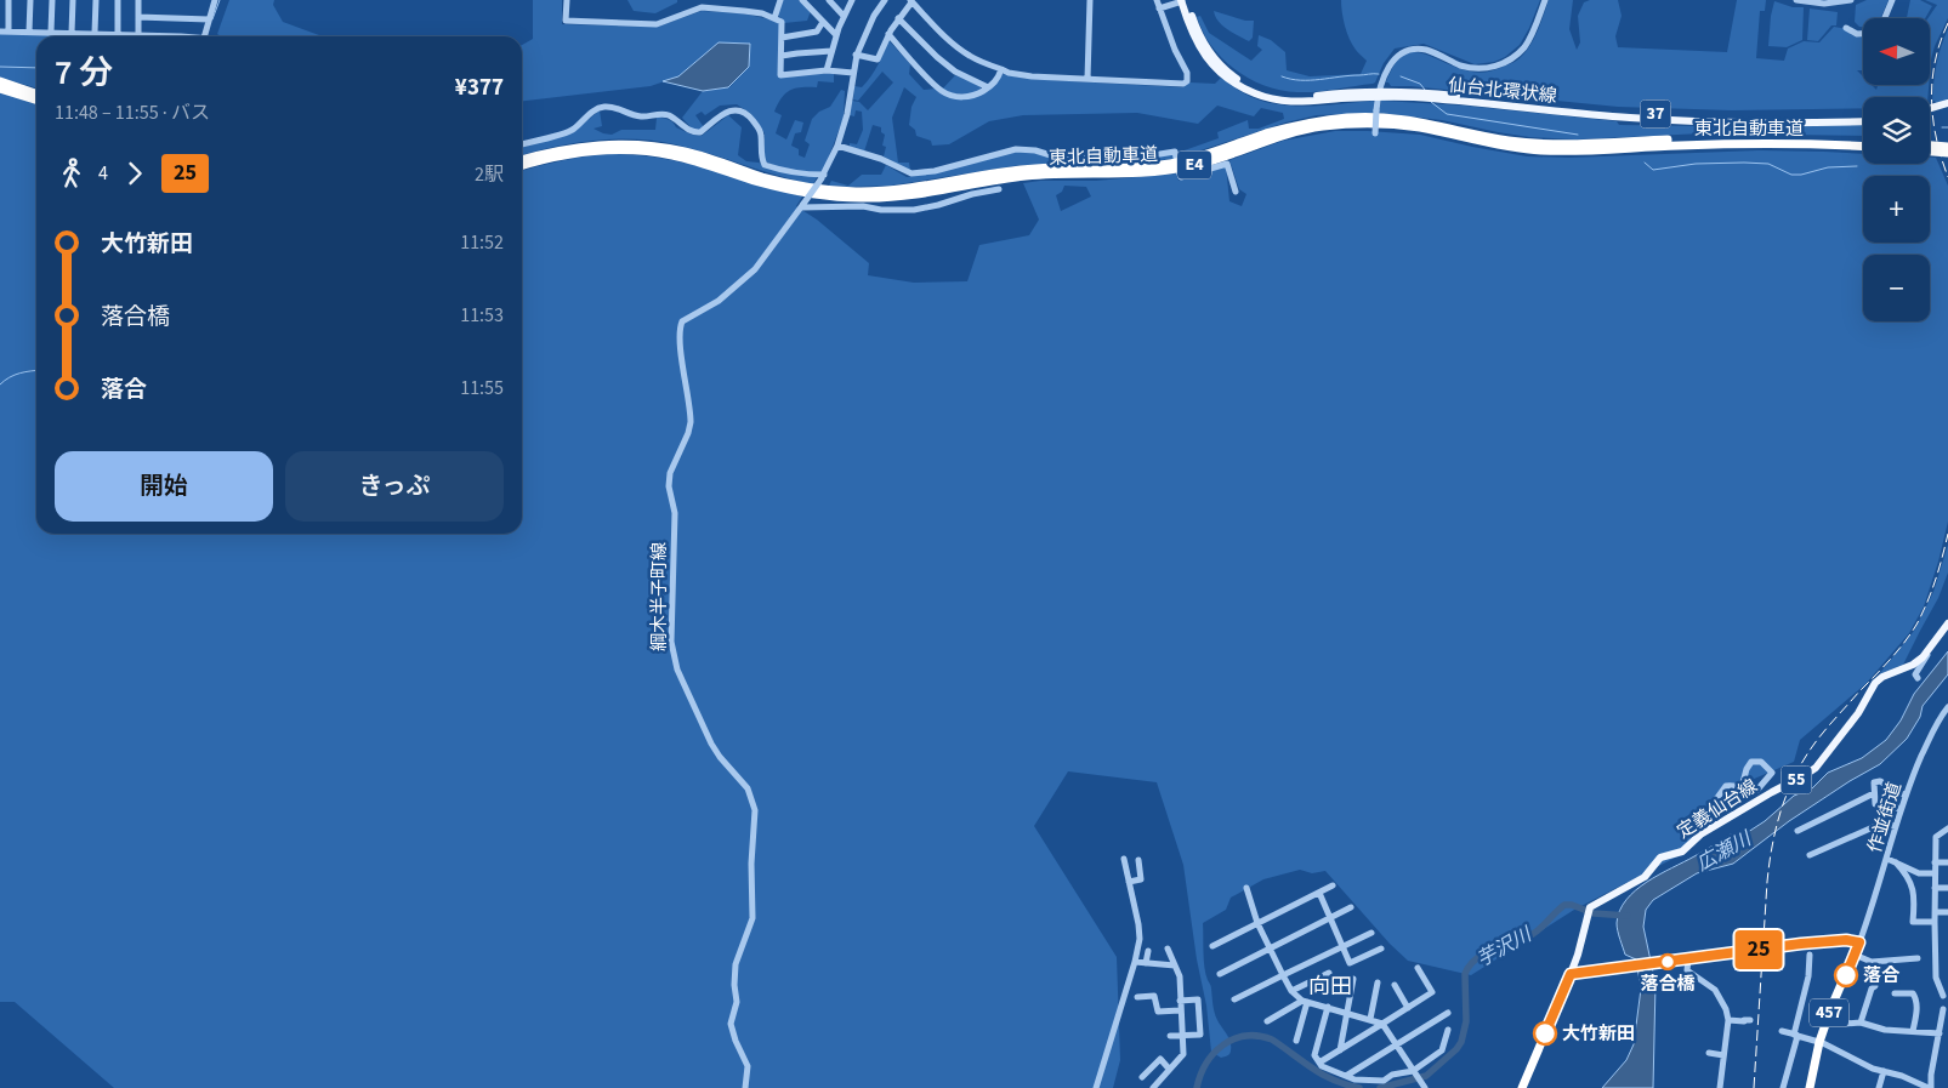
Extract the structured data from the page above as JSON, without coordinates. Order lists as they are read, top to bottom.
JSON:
{
  "streets": {
    "highway": ["東北自動車道", "E4", "457"],
    "main road": [
      "仙台北環状線",
      "37",
      "55",
      "定義仙台線"
    ],
    "street": ["綱木半子町線", "作並街道"]
  },
  "crossings": [
    ["作並街道", "457"]
  ],
  "districts": ["向田"],
  "water": ["広瀬川", "芋沢川"],
  "places": ["落合橋", "落合", "大竹新田"],
  "lines": ["bus line 25"],
  "north": "left",
  "page": {
    "on_map": "25",
    "map_buttons": ["+", "−"],
    "heading": ["7 分", "11:48 – 11:55 · バス", "¥377"],
    "legs": ["4", "25", "2駅"],
    "list": [
      {
        "name": "大竹新田",
        "value": "11:52"
      },
      {
        "name": "落合橋",
        "value": "11:53"
      },
      {
        "name": "落合",
        "value": "11:55"
      }
    ],
    "buttons": ["開始", "きっぷ"]
  }
}
